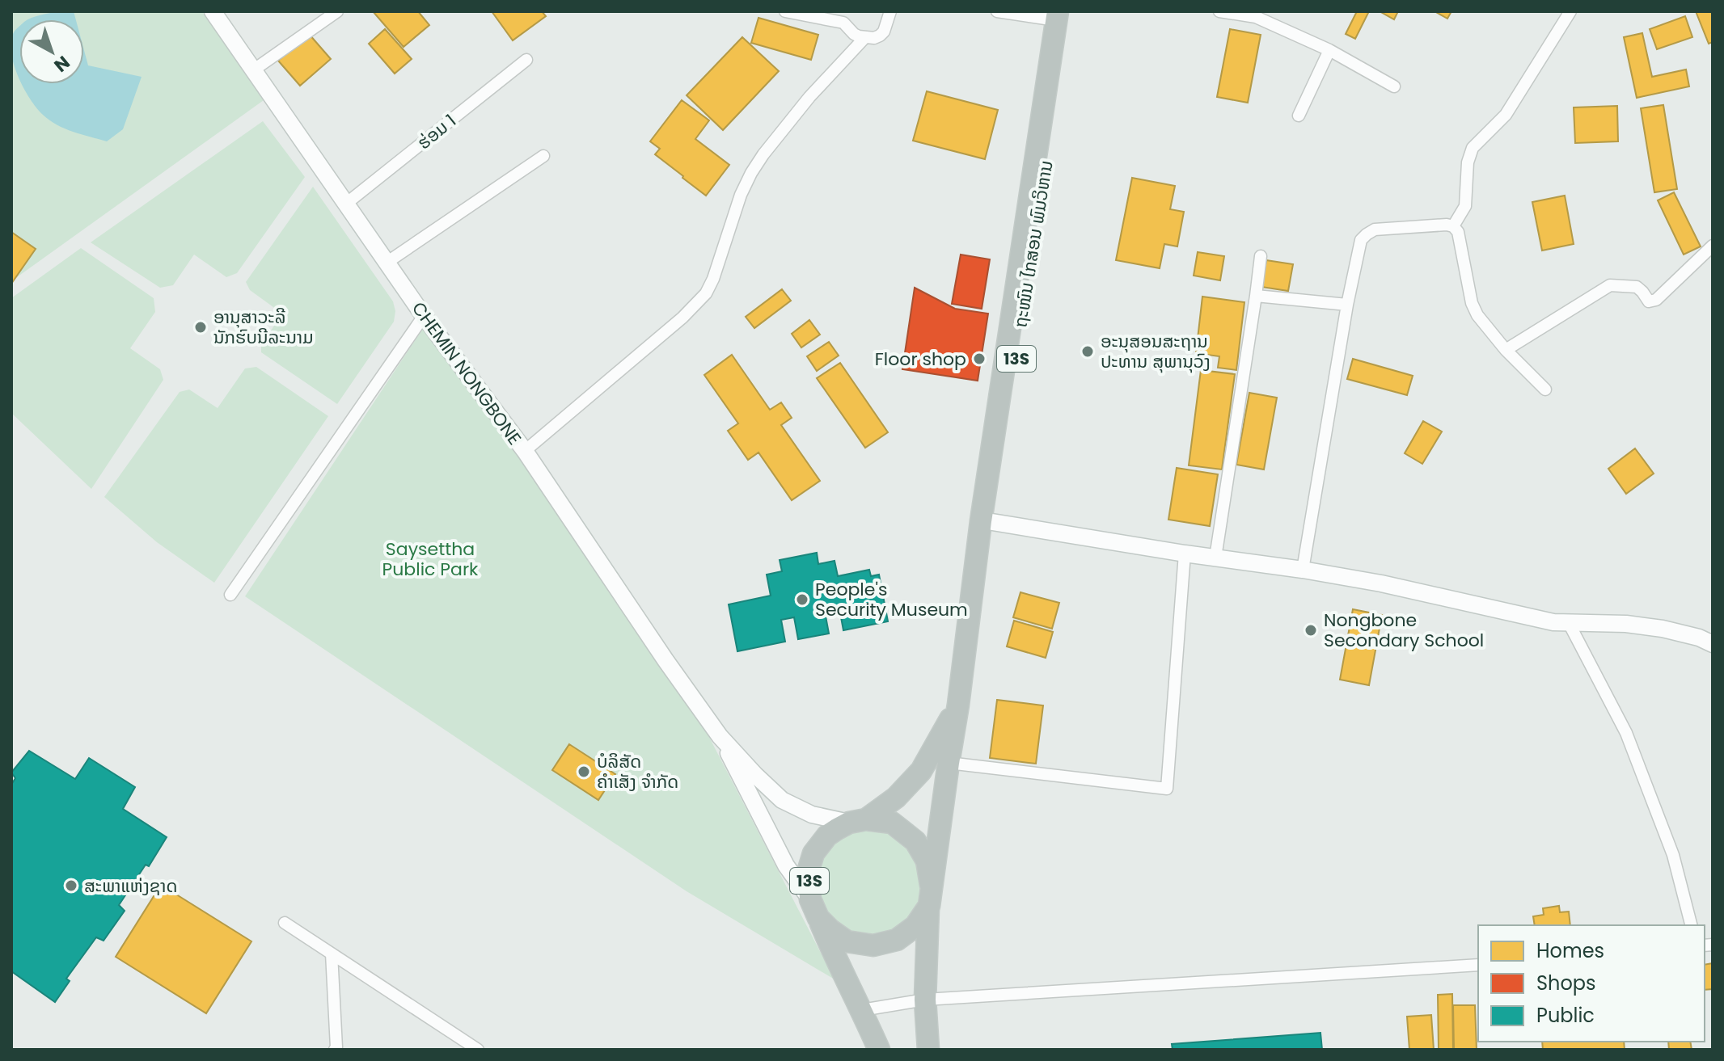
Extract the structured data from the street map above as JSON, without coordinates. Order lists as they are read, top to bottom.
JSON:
{
  "streets": {
    "highway": ["ຖະໜົນ ໄກສອນ ພົມວິຫານ", "13S"],
    "street": ["ຮ່ອມ 1", "CHEMIN NONGBONE"]
  },
  "crossings": [
    ["ຮ່ອມ 1", "CHEMIN NONGBONE"],
    ["ຖະໜົນ ໄກສອນ ພົມວິຫານ", "13S"]
  ],
  "parks": ["Saysettha Public Park"],
  "places": [
    "ອານຸສາວະລີ ນັກຮົບນີລະນາມ",
    "ອະນຸສອນສະຖານ ປະທານ ສຸພານຸວົງ",
    "Floor shop",
    "People's Security Museum",
    "Nongbone Secondary School",
    "ບໍລິສັດ ຄຳເສັງ ຈຳກັດ",
    "ສະພາແຫ່ງຊາດ"
  ],
  "legend": ["Homes", "Shops", "Public"],
  "north": "bottom right"
}
